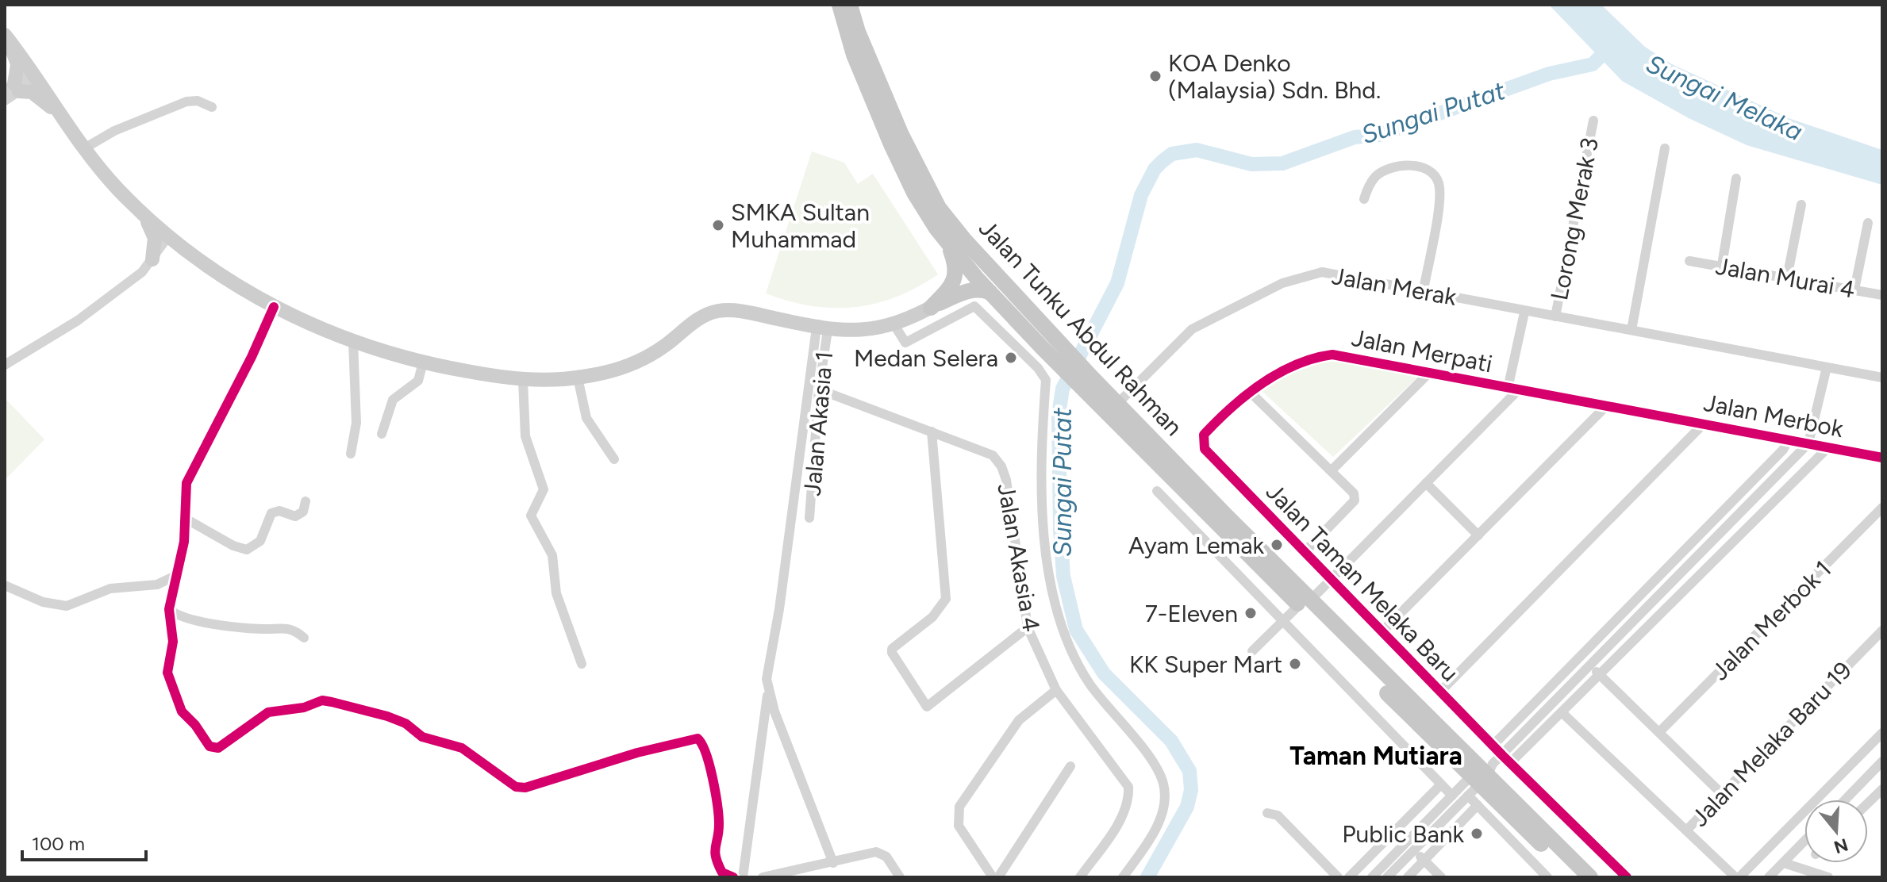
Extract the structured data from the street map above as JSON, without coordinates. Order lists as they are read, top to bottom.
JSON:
{
  "streets": {
    "main road": ["Jalan Tunku Abdul Rahman"],
    "street": [
      "Lorong Merak 3",
      "Jalan Murai 4",
      "Jalan Merak",
      "Jalan Merpati",
      "Jalan Merbok",
      "Jalan Akasia 1",
      "Jalan Akasia 4",
      "Jalan Taman Melaka Baru",
      "Jalan Merbok 1",
      "Jalan Melaka Baru 19"
    ]
  },
  "crossings": [
    ["Lorong Merak 3", "Jalan Merak"],
    ["Jalan Merak", "Jalan Tunku Abdul Rahman"],
    ["Jalan Merpati", "Jalan Merbok"],
    ["Jalan Merpati", "Jalan Taman Melaka Baru"]
  ],
  "districts": ["Taman Mutiara"],
  "water": ["Sungai Melaka", "Sungai Putat"],
  "places": [
    "KOA Denko (Malaysia) Sdn. Bhd.",
    "SMKA Sultan Muhammad",
    "Medan Selera",
    "Ayam Lemak",
    "7-Eleven",
    "KK Super Mart",
    "Public Bank"
  ],
  "scale_bar": "100 m",
  "north": "bottom"
}
